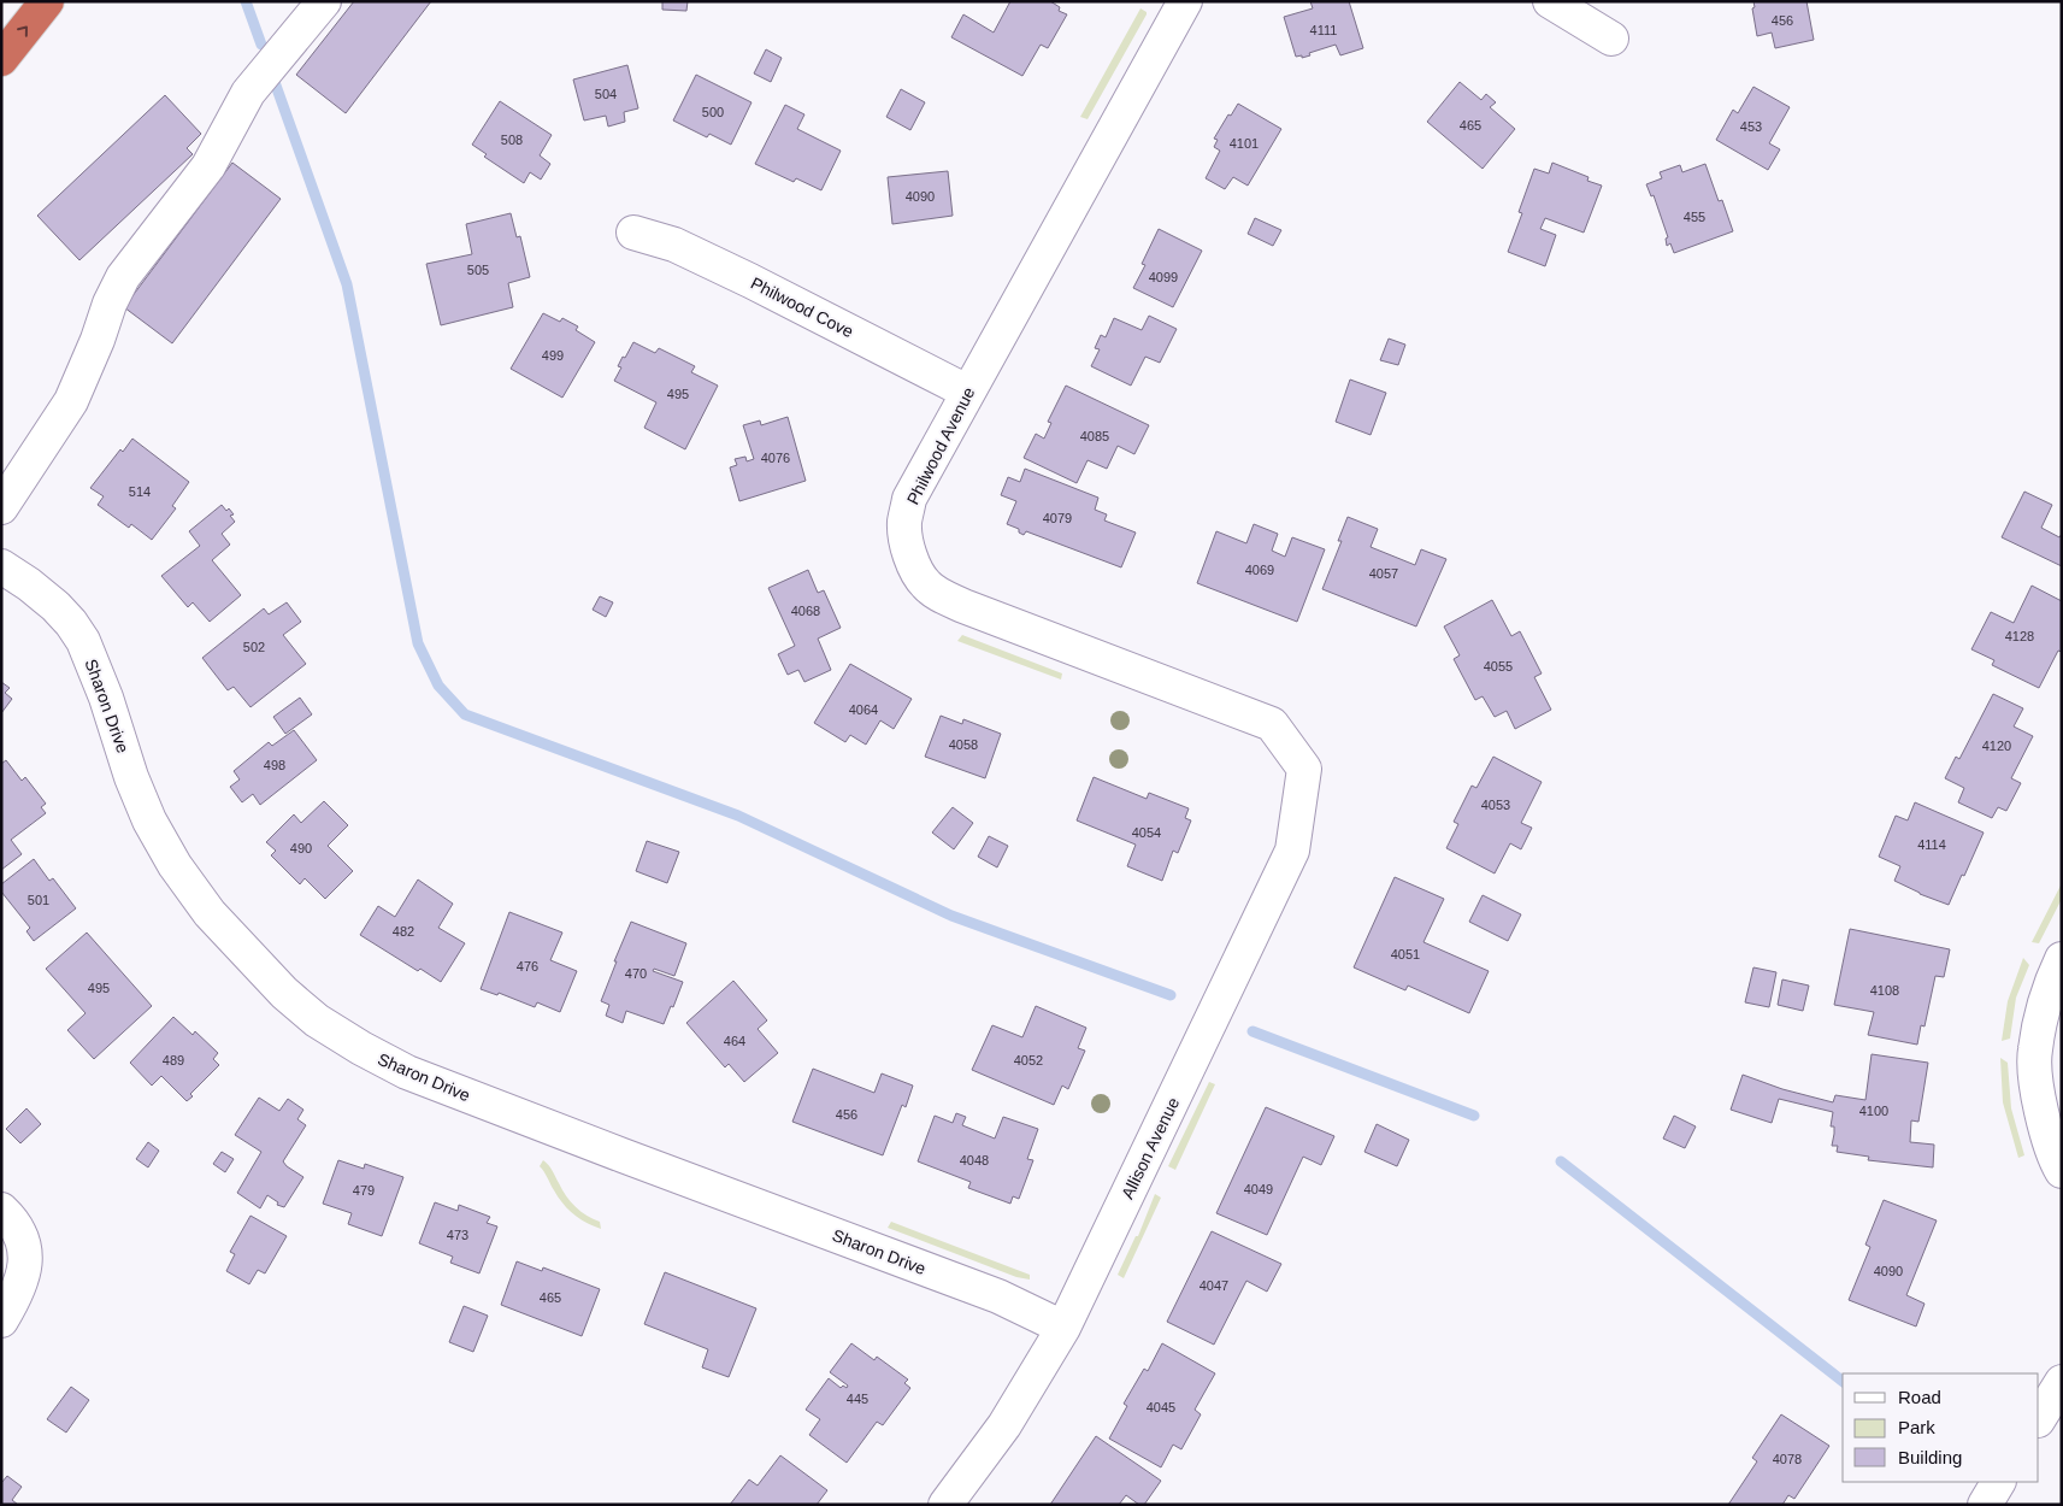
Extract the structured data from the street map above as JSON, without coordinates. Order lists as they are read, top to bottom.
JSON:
{
  "streets": {
    "street": [
      "Philwood Cove",
      "Philwood Avenue",
      "Sharon Drive",
      "Allison Avenue"
    ]
  },
  "crossings": [
    ["Philwood Cove", "Philwood Avenue"],
    ["Philwood Avenue", "Allison Avenue"],
    ["Sharon Drive", "Allison Avenue"]
  ],
  "house_numbers": [
    "456",
    "4111",
    "504",
    "500",
    "465",
    "453",
    "508",
    "4101",
    "4090",
    "455",
    "505",
    "4099",
    "499",
    "495",
    "4085",
    "4076",
    "514",
    "4079",
    "4069",
    "4057",
    "4068",
    "4128",
    "502",
    "4055",
    "4064",
    "4058",
    "4120",
    "498",
    "4053",
    "4054",
    "4114",
    "490",
    "501",
    "482",
    "4051",
    "476",
    "470",
    "495",
    "4108",
    "464",
    "489",
    "4052",
    "4100",
    "456",
    "4048",
    "4049",
    "479",
    "473",
    "4090",
    "4047",
    "465",
    "445",
    "4045",
    "4078"
  ],
  "legend": ["Road", "Park", "Building"]
}
